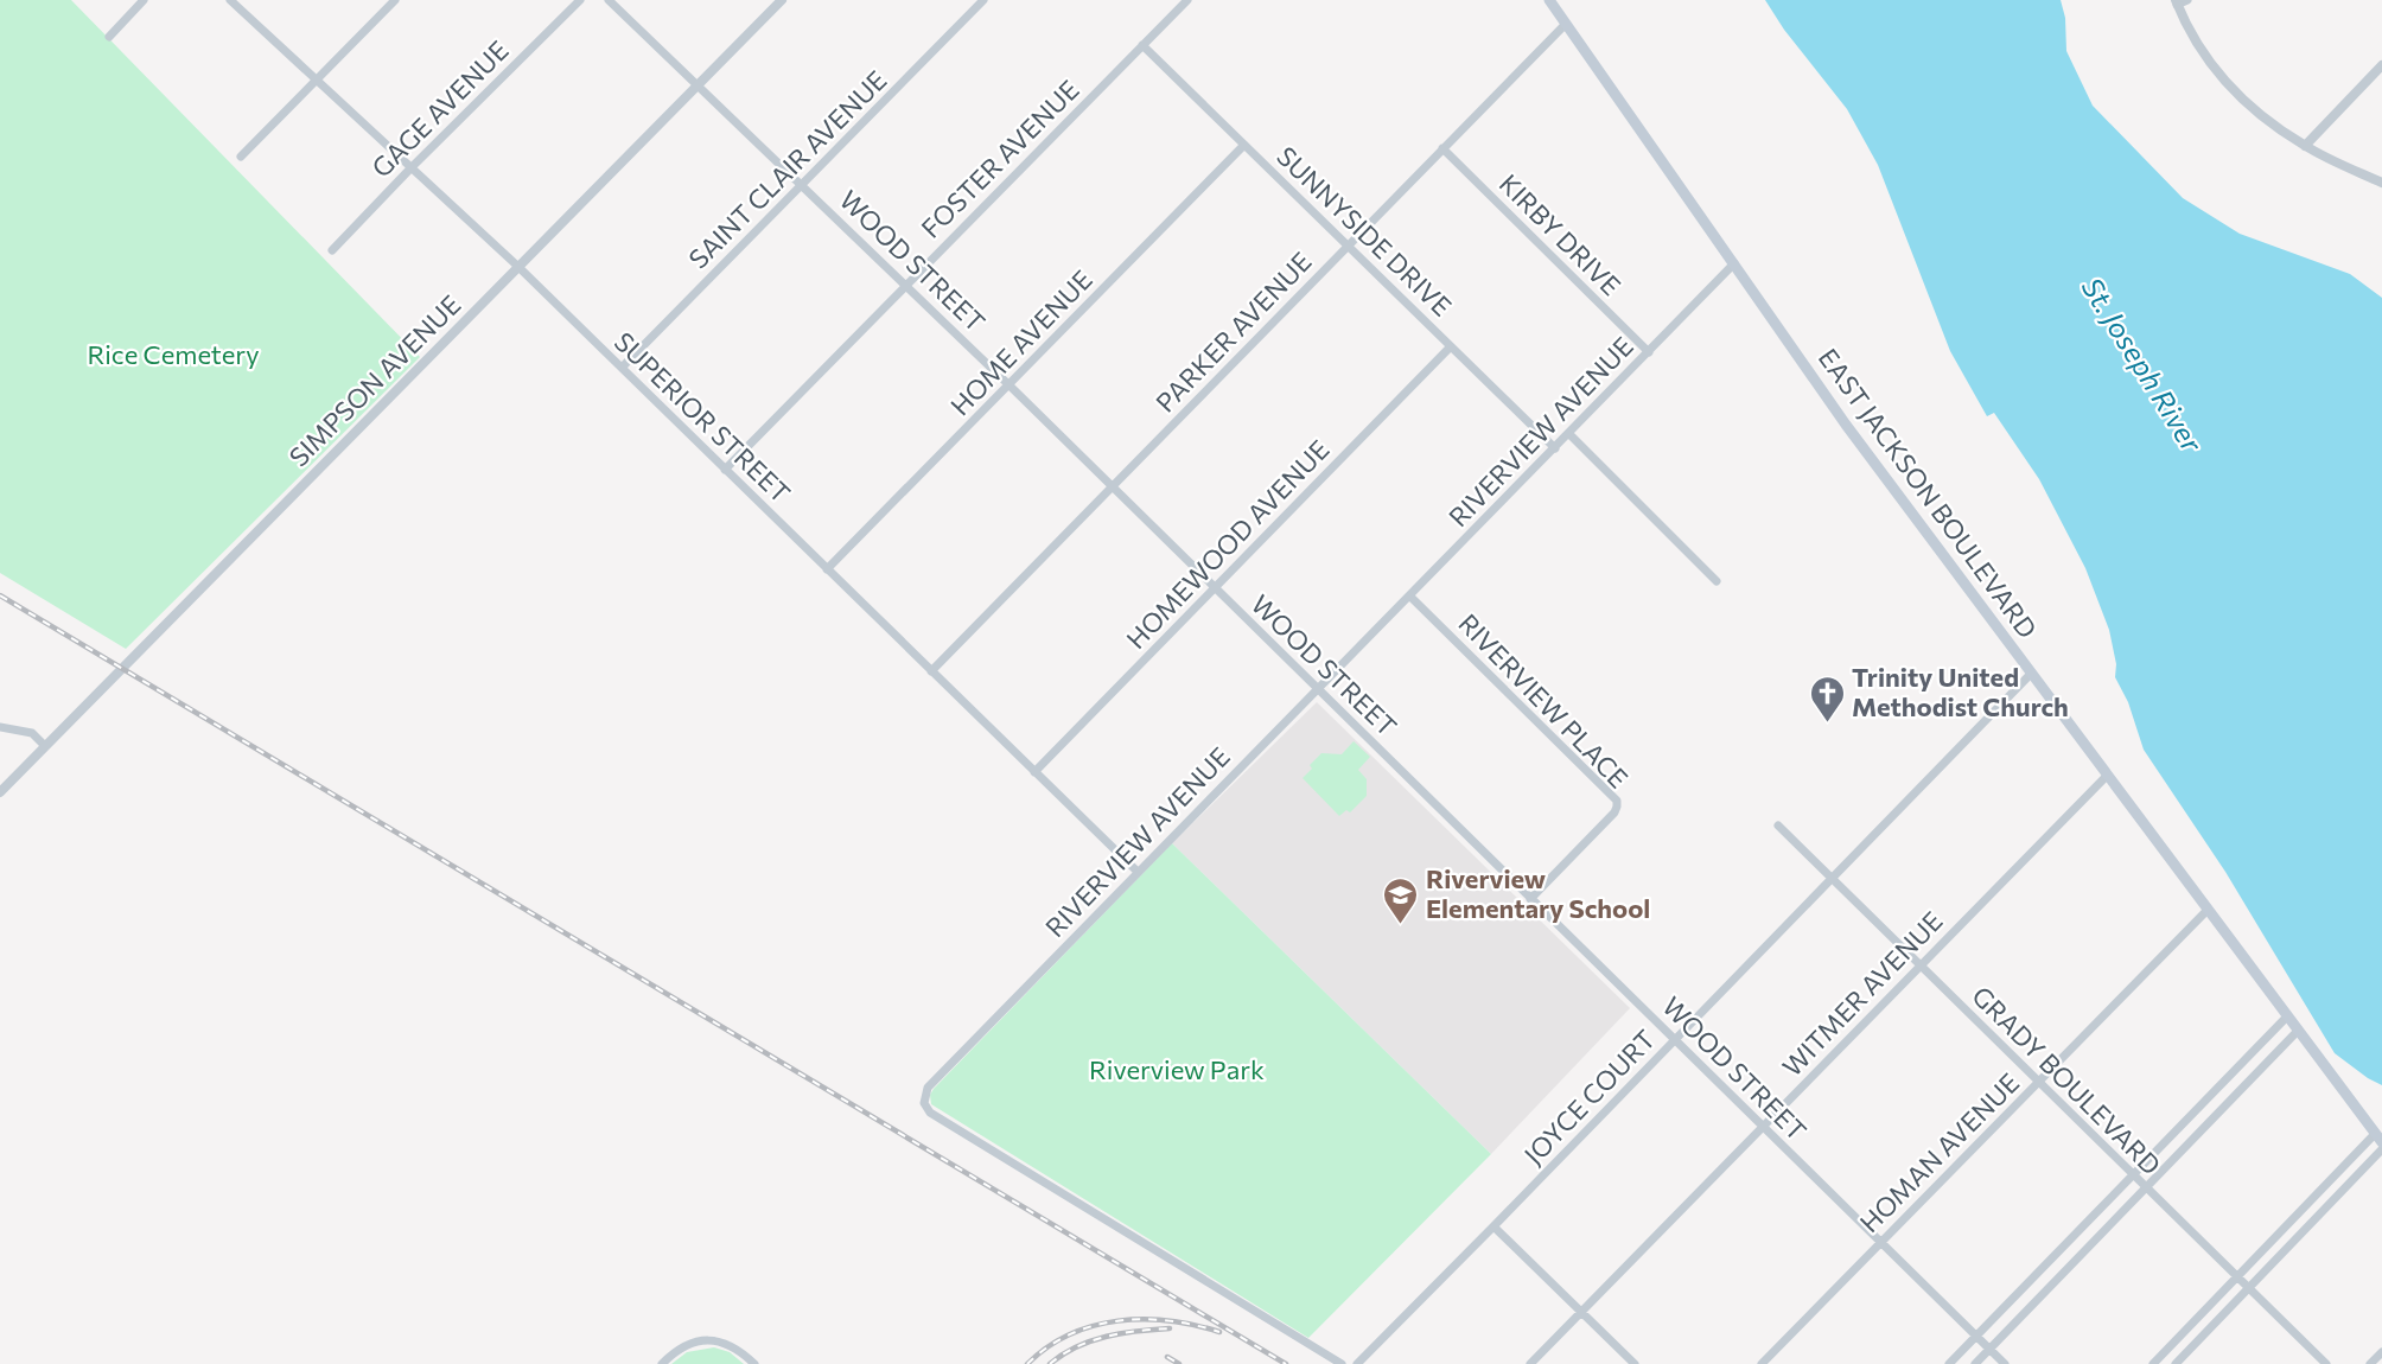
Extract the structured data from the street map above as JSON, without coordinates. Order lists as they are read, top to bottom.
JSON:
{
  "streets": {
    "main road": ["EAST JACKSON BOULEVARD"],
    "street": [
      "GAGE AVENUE",
      "FOSTER AVENUE",
      "SAINT CLAIR AVENUE",
      "SUNNYSIDE DRIVE",
      "KIRBY DRIVE",
      "WOOD STREET",
      "PARKER AVENUE",
      "HOME AVENUE",
      "SIMPSON AVENUE",
      "SUPERIOR STREET",
      "RIVERVIEW AVENUE",
      "HOMEWOOD AVENUE",
      "RIVERVIEW PLACE",
      "WITMER AVENUE",
      "GRADY BOULEVARD",
      "JOYCE COURT",
      "HOMAN AVENUE"
    ]
  },
  "crossings": [
    ["GAGE AVENUE", "SUPERIOR STREET"],
    ["FOSTER AVENUE", "SUNNYSIDE DRIVE"],
    ["FOSTER AVENUE", "WOOD STREET"],
    ["FOSTER AVENUE", "SUPERIOR STREET"],
    ["SAINT CLAIR AVENUE", "WOOD STREET"],
    ["SAINT CLAIR AVENUE", "SUPERIOR STREET"],
    ["SUNNYSIDE DRIVE", "PARKER AVENUE"],
    ["SUNNYSIDE DRIVE", "HOME AVENUE"],
    ["SUNNYSIDE DRIVE", "RIVERVIEW AVENUE"],
    ["SUNNYSIDE DRIVE", "HOMEWOOD AVENUE"],
    ["KIRBY DRIVE", "PARKER AVENUE"],
    ["KIRBY DRIVE", "RIVERVIEW AVENUE"],
    ["WOOD STREET", "PARKER AVENUE"],
    ["WOOD STREET", "HOME AVENUE"],
    ["WOOD STREET", "SIMPSON AVENUE"],
    ["WOOD STREET", "RIVERVIEW AVENUE"],
    ["WOOD STREET", "HOMEWOOD AVENUE"],
    ["WOOD STREET", "RIVERVIEW PLACE"],
    ["WOOD STREET", "WITMER AVENUE"],
    ["WOOD STREET", "JOYCE COURT"],
    ["WOOD STREET", "HOMAN AVENUE"],
    ["PARKER AVENUE", "SUPERIOR STREET"],
    ["PARKER AVENUE", "EAST JACKSON BOULEVARD"],
    ["HOME AVENUE", "SUPERIOR STREET"],
    ["SIMPSON AVENUE", "SUPERIOR STREET"],
    ["SUPERIOR STREET", "RIVERVIEW AVENUE"],
    ["SUPERIOR STREET", "HOMEWOOD AVENUE"],
    ["RIVERVIEW AVENUE", "EAST JACKSON BOULEVARD"],
    ["RIVERVIEW AVENUE", "RIVERVIEW PLACE"],
    ["EAST JACKSON BOULEVARD", "WITMER AVENUE"],
    ["EAST JACKSON BOULEVARD", "JOYCE COURT"],
    ["EAST JACKSON BOULEVARD", "HOMAN AVENUE"],
    ["WITMER AVENUE", "GRADY BOULEVARD"],
    ["GRADY BOULEVARD", "JOYCE COURT"],
    ["GRADY BOULEVARD", "HOMAN AVENUE"]
  ],
  "water": ["St. Joseph River"],
  "parks": ["Rice Cemetery", "Riverview Park"],
  "places": {
    "church": ["Trinity United Methodist Church"],
    "school or university": ["Riverview Elementary School"]
  }
}
